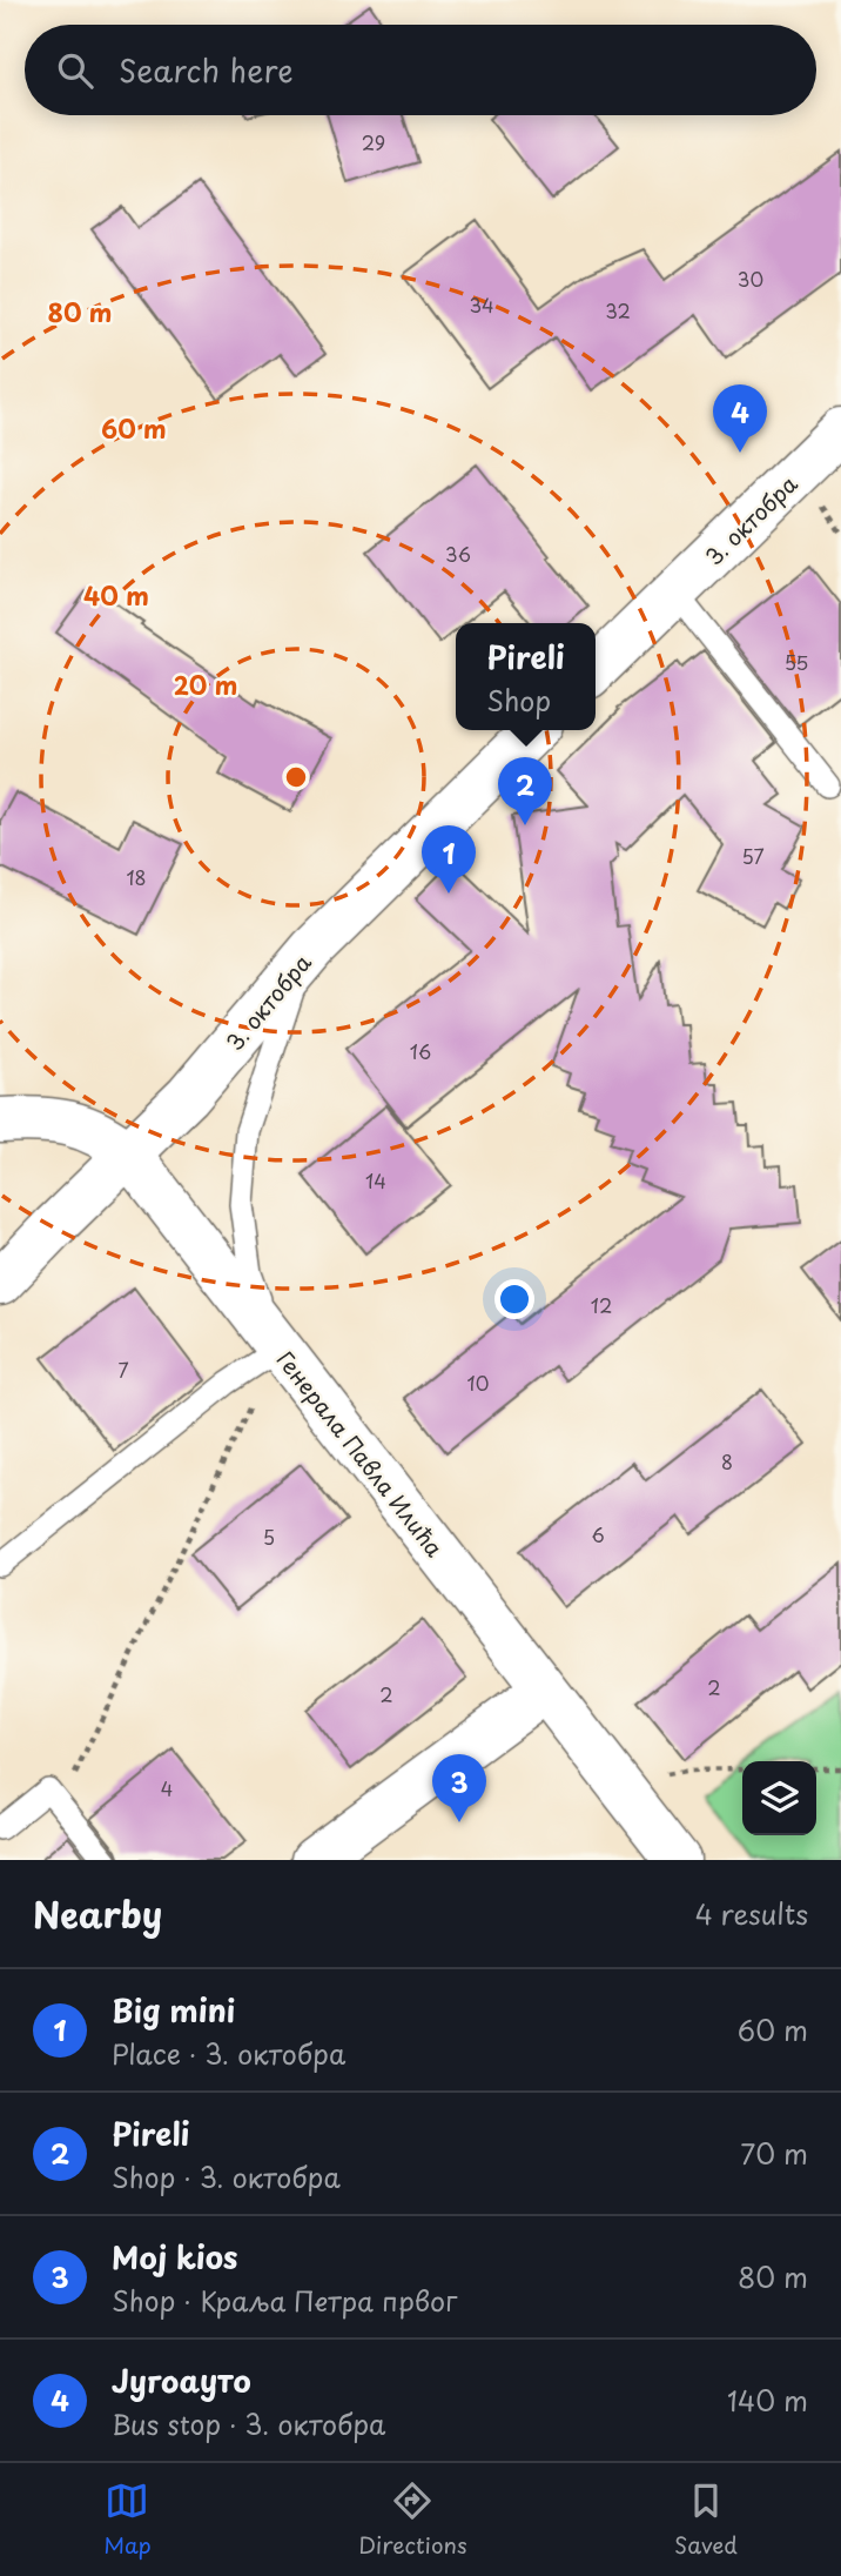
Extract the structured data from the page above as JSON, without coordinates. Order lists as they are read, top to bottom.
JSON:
{
  "streets": {
    "street": ["3. октобра", "Генерала Павла Илића"]
  },
  "crossings": [
    ["3. октобра", "Генерала Павла Илића"]
  ],
  "house_numbers": [
    "29",
    "30",
    "34",
    "32",
    "36",
    "55",
    "57",
    "18",
    "16",
    "14",
    "12",
    "7",
    "10",
    "8",
    "6",
    "5",
    "2",
    "2",
    "4"
  ],
  "page": {
    "search": "Search here",
    "pins": [
      "4",
      "2",
      "1",
      "3"
    ],
    "popup": ["Pireli", "Shop"],
    "heading": ["Nearby", "4 results"],
    "list": [
      {
        "mark": "1",
        "name": "Big mini",
        "note": "Place · 3. октобра",
        "value": "60 m"
      },
      {
        "mark": "2",
        "name": "Pireli",
        "note": "Shop · 3. октобра",
        "value": "70 m"
      },
      {
        "mark": "3",
        "name": "Moj kios",
        "note": "Shop · Краља Петра првог",
        "value": "80 m"
      },
      {
        "mark": "4",
        "name": "Југоауто",
        "note": "Bus stop · 3. октобра",
        "value": "140 m"
      }
    ],
    "nav": ["Map", "Directions", "Saved"]
  },
  "rings": [
    "80 m",
    "60 m",
    "40 m",
    "20 m"
  ]
}
